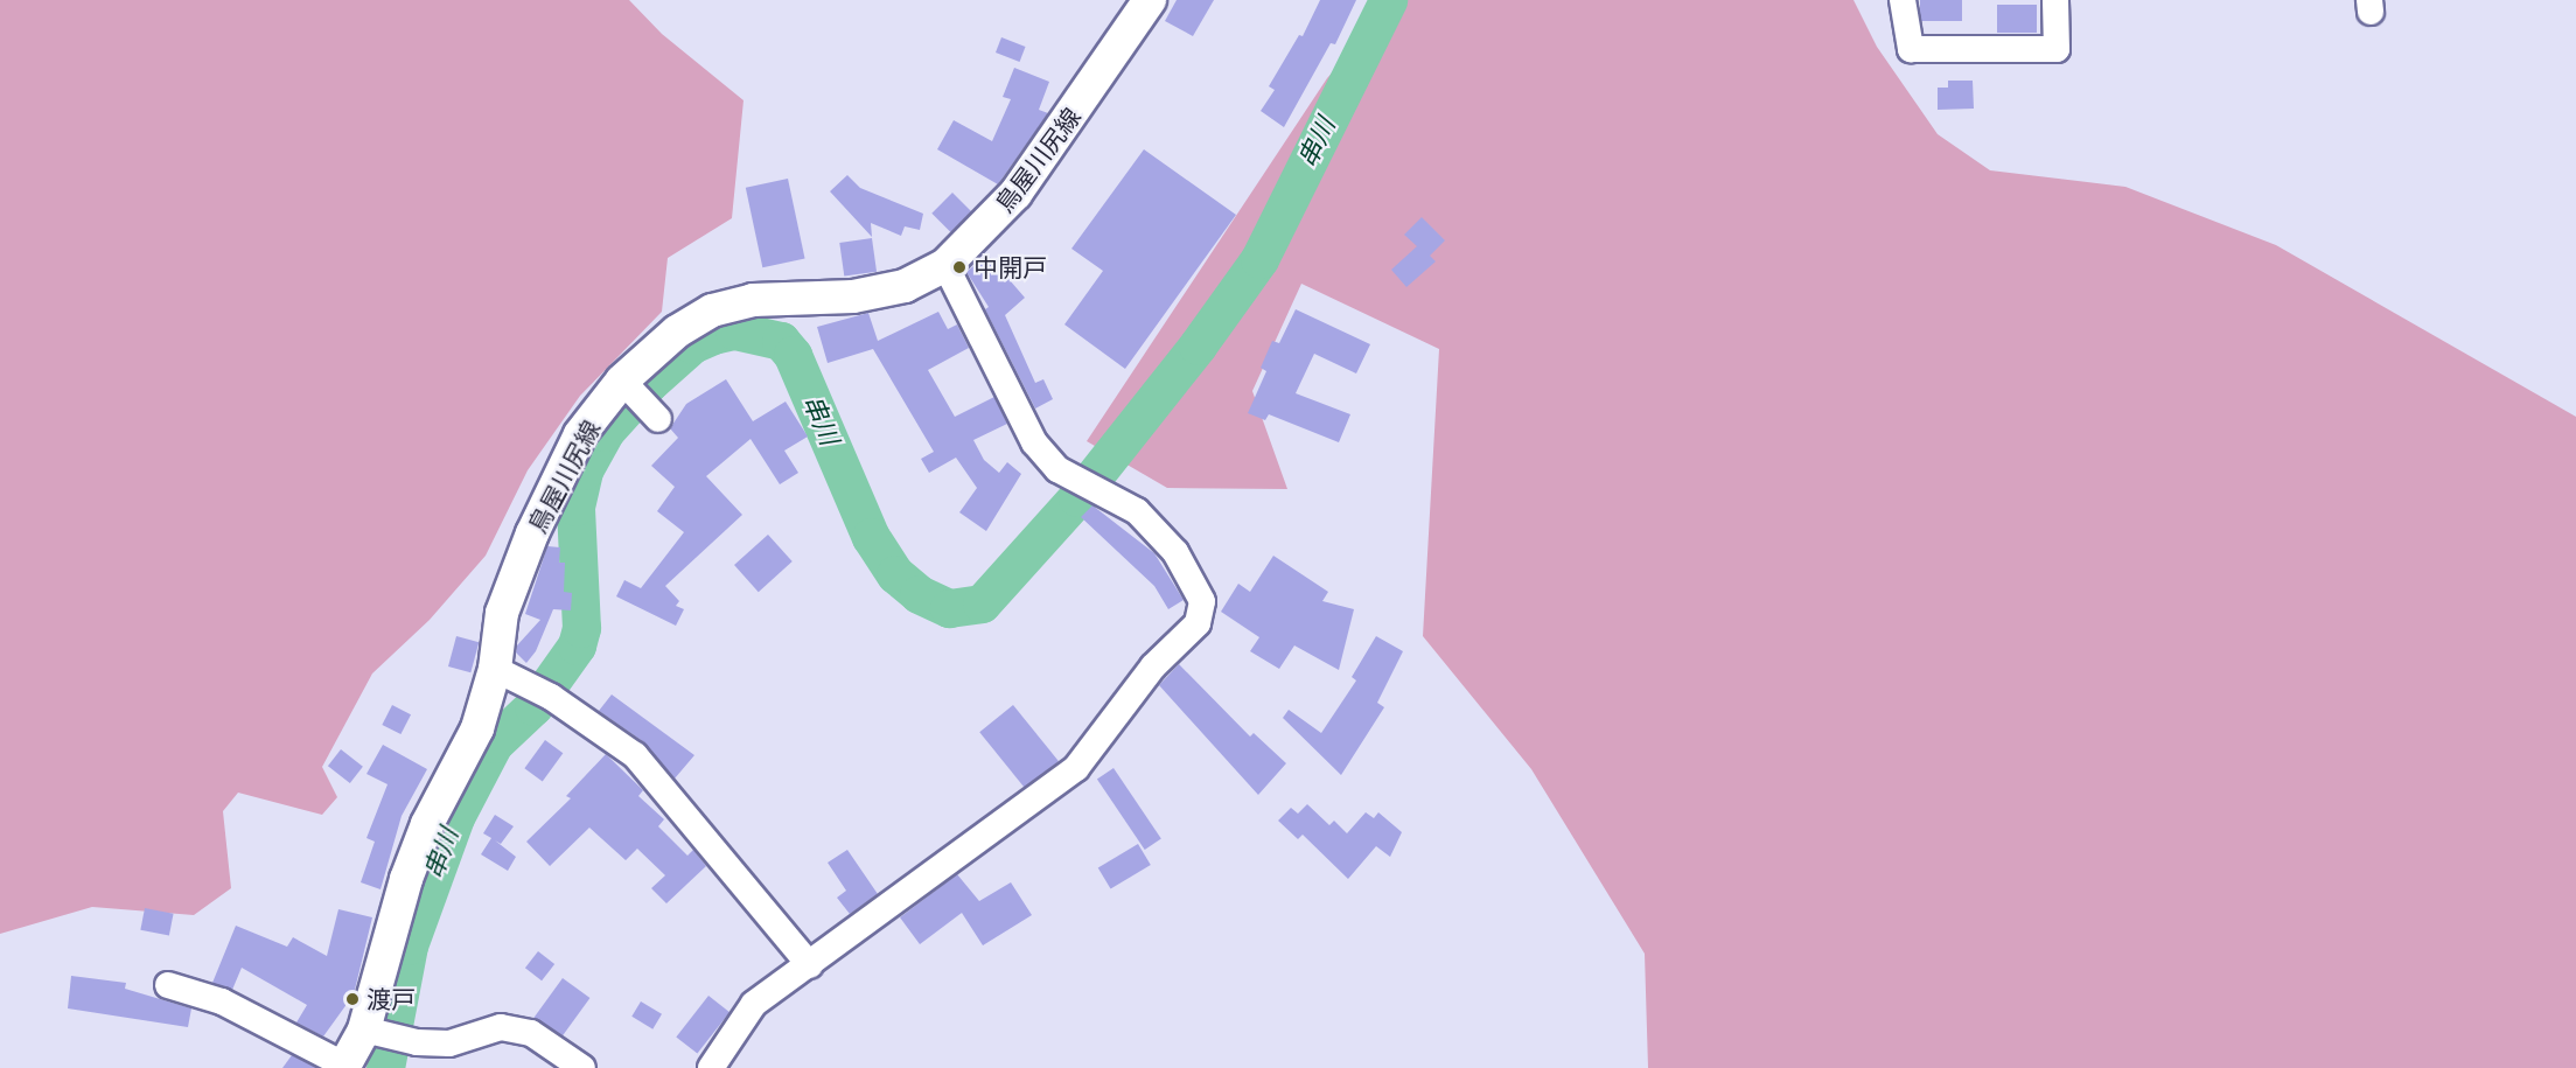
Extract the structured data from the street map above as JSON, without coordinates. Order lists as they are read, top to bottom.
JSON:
{
  "streets": {
    "main road": ["鳥屋川尻線"]
  },
  "water": ["串川"],
  "places": ["中開戸", "渡戸"]
}
